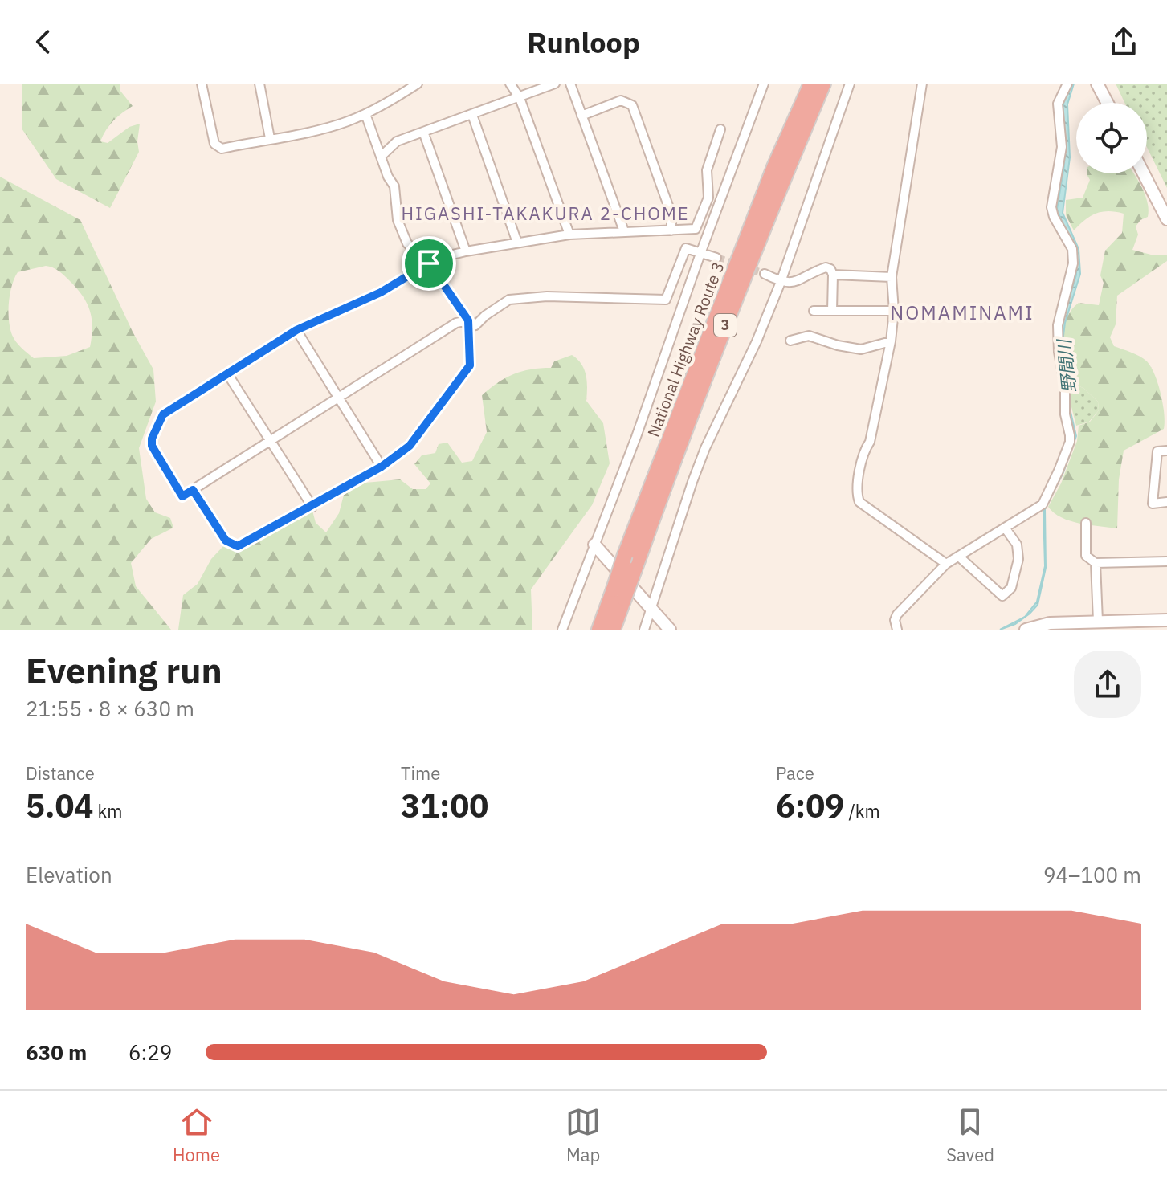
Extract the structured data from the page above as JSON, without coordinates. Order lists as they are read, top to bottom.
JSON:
{
  "streets": {
    "highway": ["3", "National Highway Route 3"]
  },
  "districts": ["HIGASHI-TAKAKURA 2-CHOME", "NOMAMINAMI"],
  "water": ["野間川"],
  "page": {
    "header": "Runloop",
    "heading": ["Evening run", "21:55 · 8 × 630 m"],
    "stats": [
      ["Distance", "5.04 km"],
      ["Time", "31:00"],
      ["Pace", "6:09 /km"]
    ],
    "chart": ["Elevation", "94–100 m"],
    "list": [
      {
        "name": "630 m",
        "note": "6:29"
      }
    ],
    "tabs": ["Home", "Map", "Saved"]
  }
}
